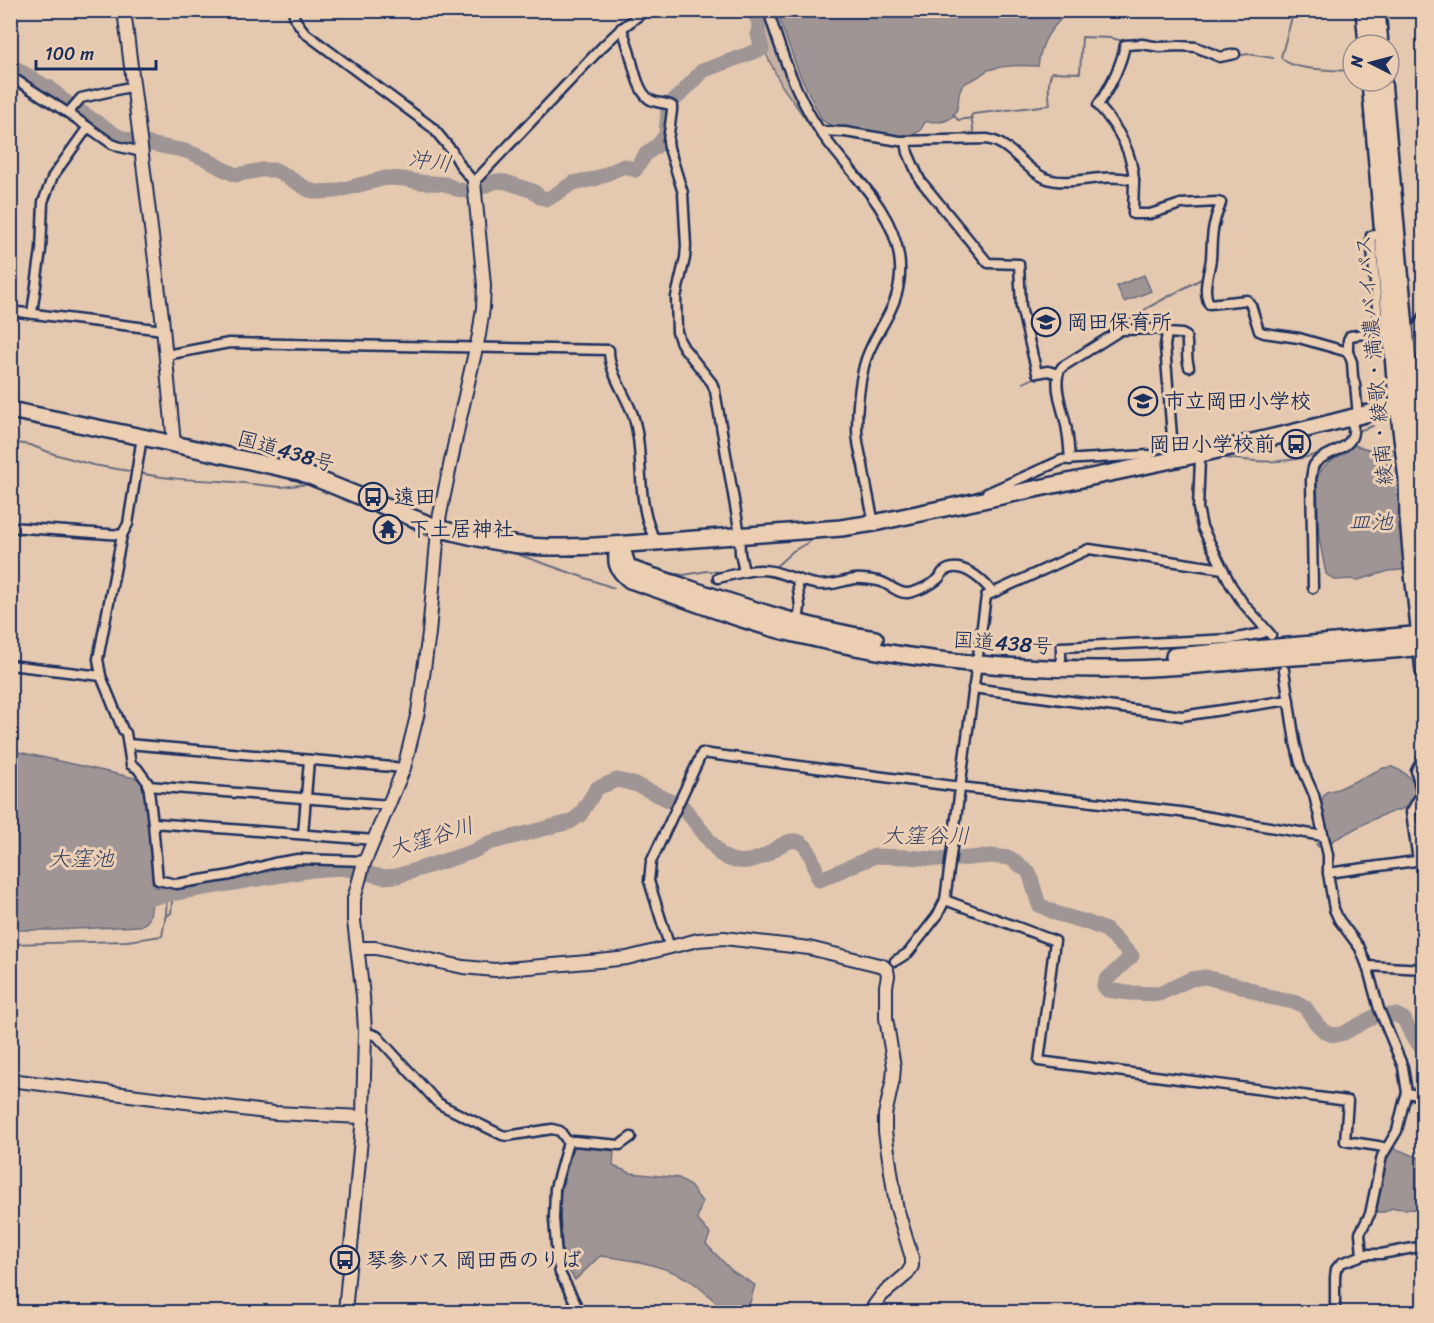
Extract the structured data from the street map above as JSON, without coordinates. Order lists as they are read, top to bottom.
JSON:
{
  "streets": {
    "highway": ["綾南・綾歌・満濃バイパス", "国道438号"]
  },
  "crossings": [
    ["綾南・綾歌・満濃バイパス", "国道438号"]
  ],
  "water": [
    "沖川",
    "皿池",
    "大窪谷川",
    "大窪池"
  ],
  "places": {
    "school or university": ["岡田保育所", "市立岡田小学校"],
    "bus stop": ["岡田小学校前", "遠田", "琴参バス 岡田西のりば"],
    "temple": ["下土居神社"]
  },
  "scale_bar": "100 m",
  "north": "left"
}
